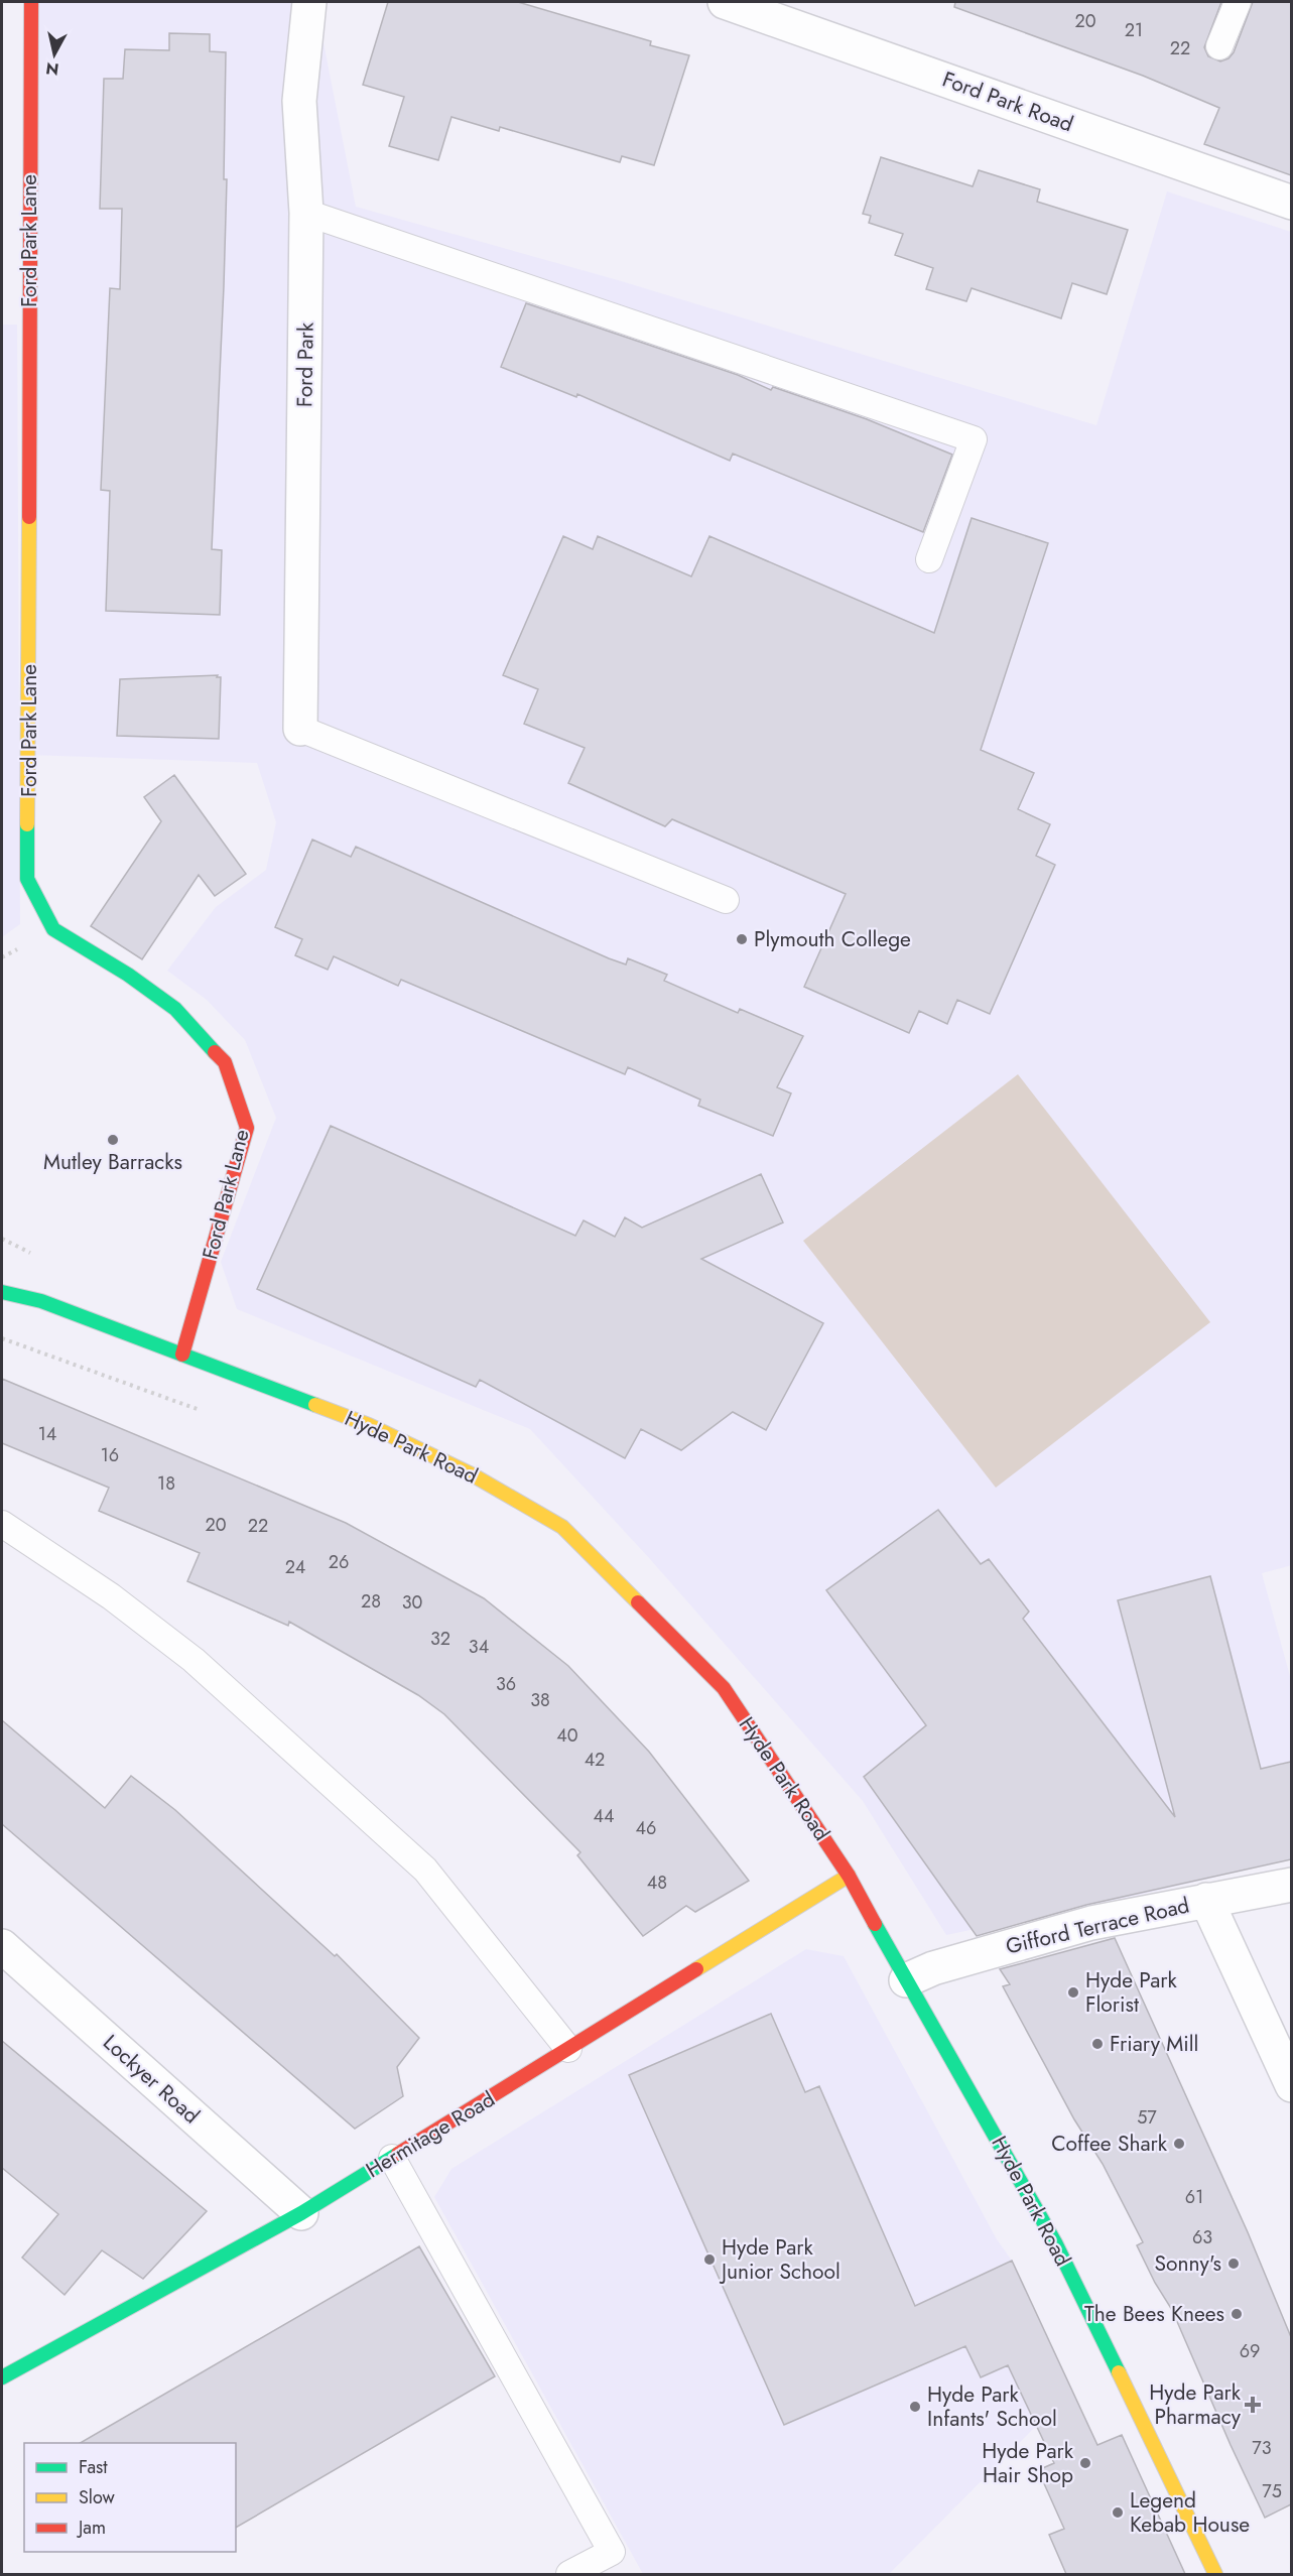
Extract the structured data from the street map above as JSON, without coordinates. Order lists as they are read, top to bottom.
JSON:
{
  "streets": {
    "street": [
      "Ford Park Road",
      "Ford Park Lane",
      "Ford Park",
      "Hyde Park Road",
      "Gifford Terrace Road",
      "Lockyer Road",
      "Hermitage Road"
    ]
  },
  "crossings": [
    ["Ford Park Lane", "Hyde Park Road"],
    ["Hyde Park Road", "Gifford Terrace Road"],
    ["Hyde Park Road", "Hermitage Road"],
    ["Lockyer Road", "Hermitage Road"]
  ],
  "places": {
    "other": [
      "Plymouth College",
      "Mutley Barracks",
      "Hyde Park Florist",
      "Friary Mill",
      "Coffee Shark",
      "Hyde Park Junior School",
      "Sonny's",
      "The Bees Knees",
      "Hyde Park Infants' School",
      "Hyde Park Hair Shop",
      "Legend Kebab House"
    ],
    "health": ["Hyde Park Pharmacy"]
  },
  "house_numbers": [
    "20",
    "21",
    "22",
    "14",
    "16",
    "18",
    "20",
    "22",
    "26",
    "24",
    "28",
    "30",
    "32",
    "34",
    "36",
    "38",
    "40",
    "42",
    "44",
    "46",
    "48",
    "57",
    "61",
    "63",
    "69",
    "73",
    "75"
  ],
  "legend": ["Fast", "Slow", "Jam"],
  "north": "bottom"
}
